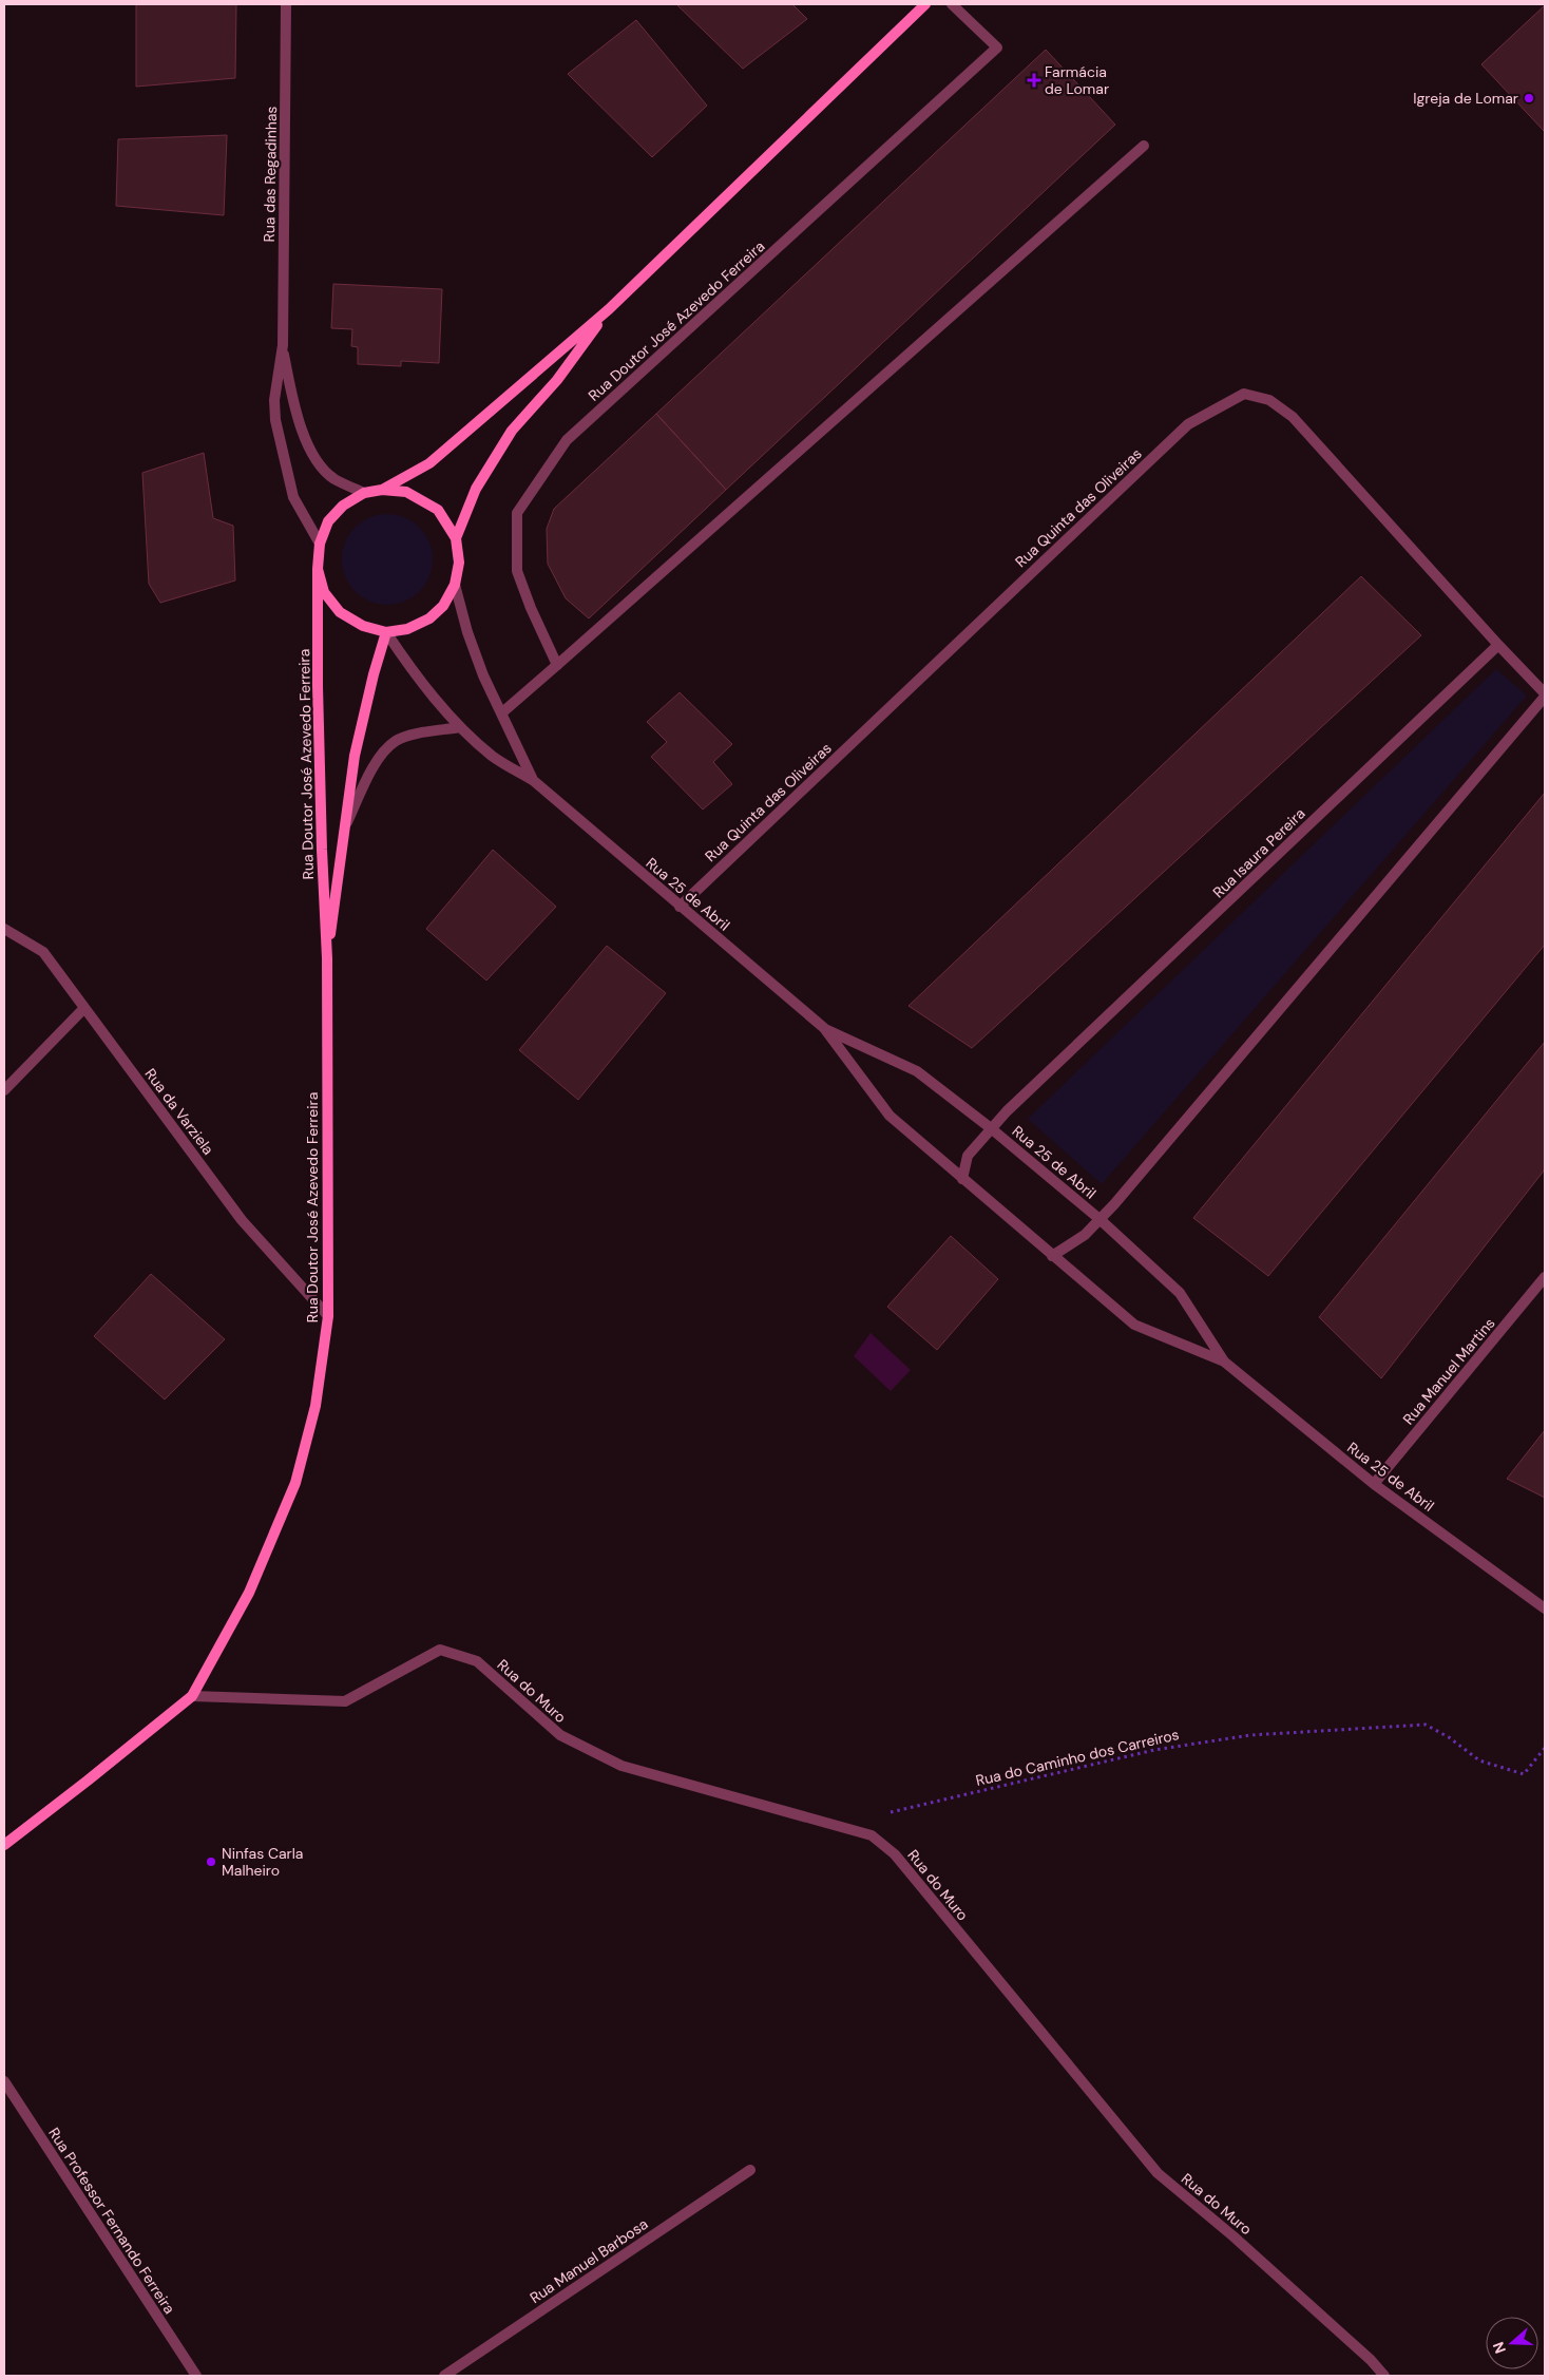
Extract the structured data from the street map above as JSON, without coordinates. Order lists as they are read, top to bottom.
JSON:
{
  "streets": {
    "main road": ["Rua Doutor José Azevedo Ferreira"],
    "street": [
      "Rua das Regadinhas",
      "Rua Quinta das Oliveiras",
      "Rua Isaura Pereira",
      "Rua 25 de Abril",
      "Rua da Varziela",
      "Rua Manuel Martins",
      "Rua do Muro",
      "Rua Professor Fernando Ferreira",
      "Rua Manuel Barbosa"
    ],
    "path": ["Rua do Caminho dos Carreiros"]
  },
  "crossings": [
    ["Rua das Regadinhas", "Rua Doutor José Azevedo Ferreira"],
    ["Rua Doutor José Azevedo Ferreira", "Rua 25 de Abril"],
    ["Rua Doutor José Azevedo Ferreira", "Rua da Varziela"],
    ["Rua Doutor José Azevedo Ferreira", "Rua do Muro"],
    ["Rua Quinta das Oliveiras", "Rua Isaura Pereira"],
    ["Rua Quinta das Oliveiras", "Rua 25 de Abril"],
    ["Rua Isaura Pereira", "Rua 25 de Abril"],
    ["Rua 25 de Abril", "Rua Manuel Martins"]
  ],
  "places": {
    "health": ["Farmácia de Lomar"],
    "other": ["Igreja de Lomar", "Ninfas Carla Malheiro"]
  },
  "north": "left"
}
